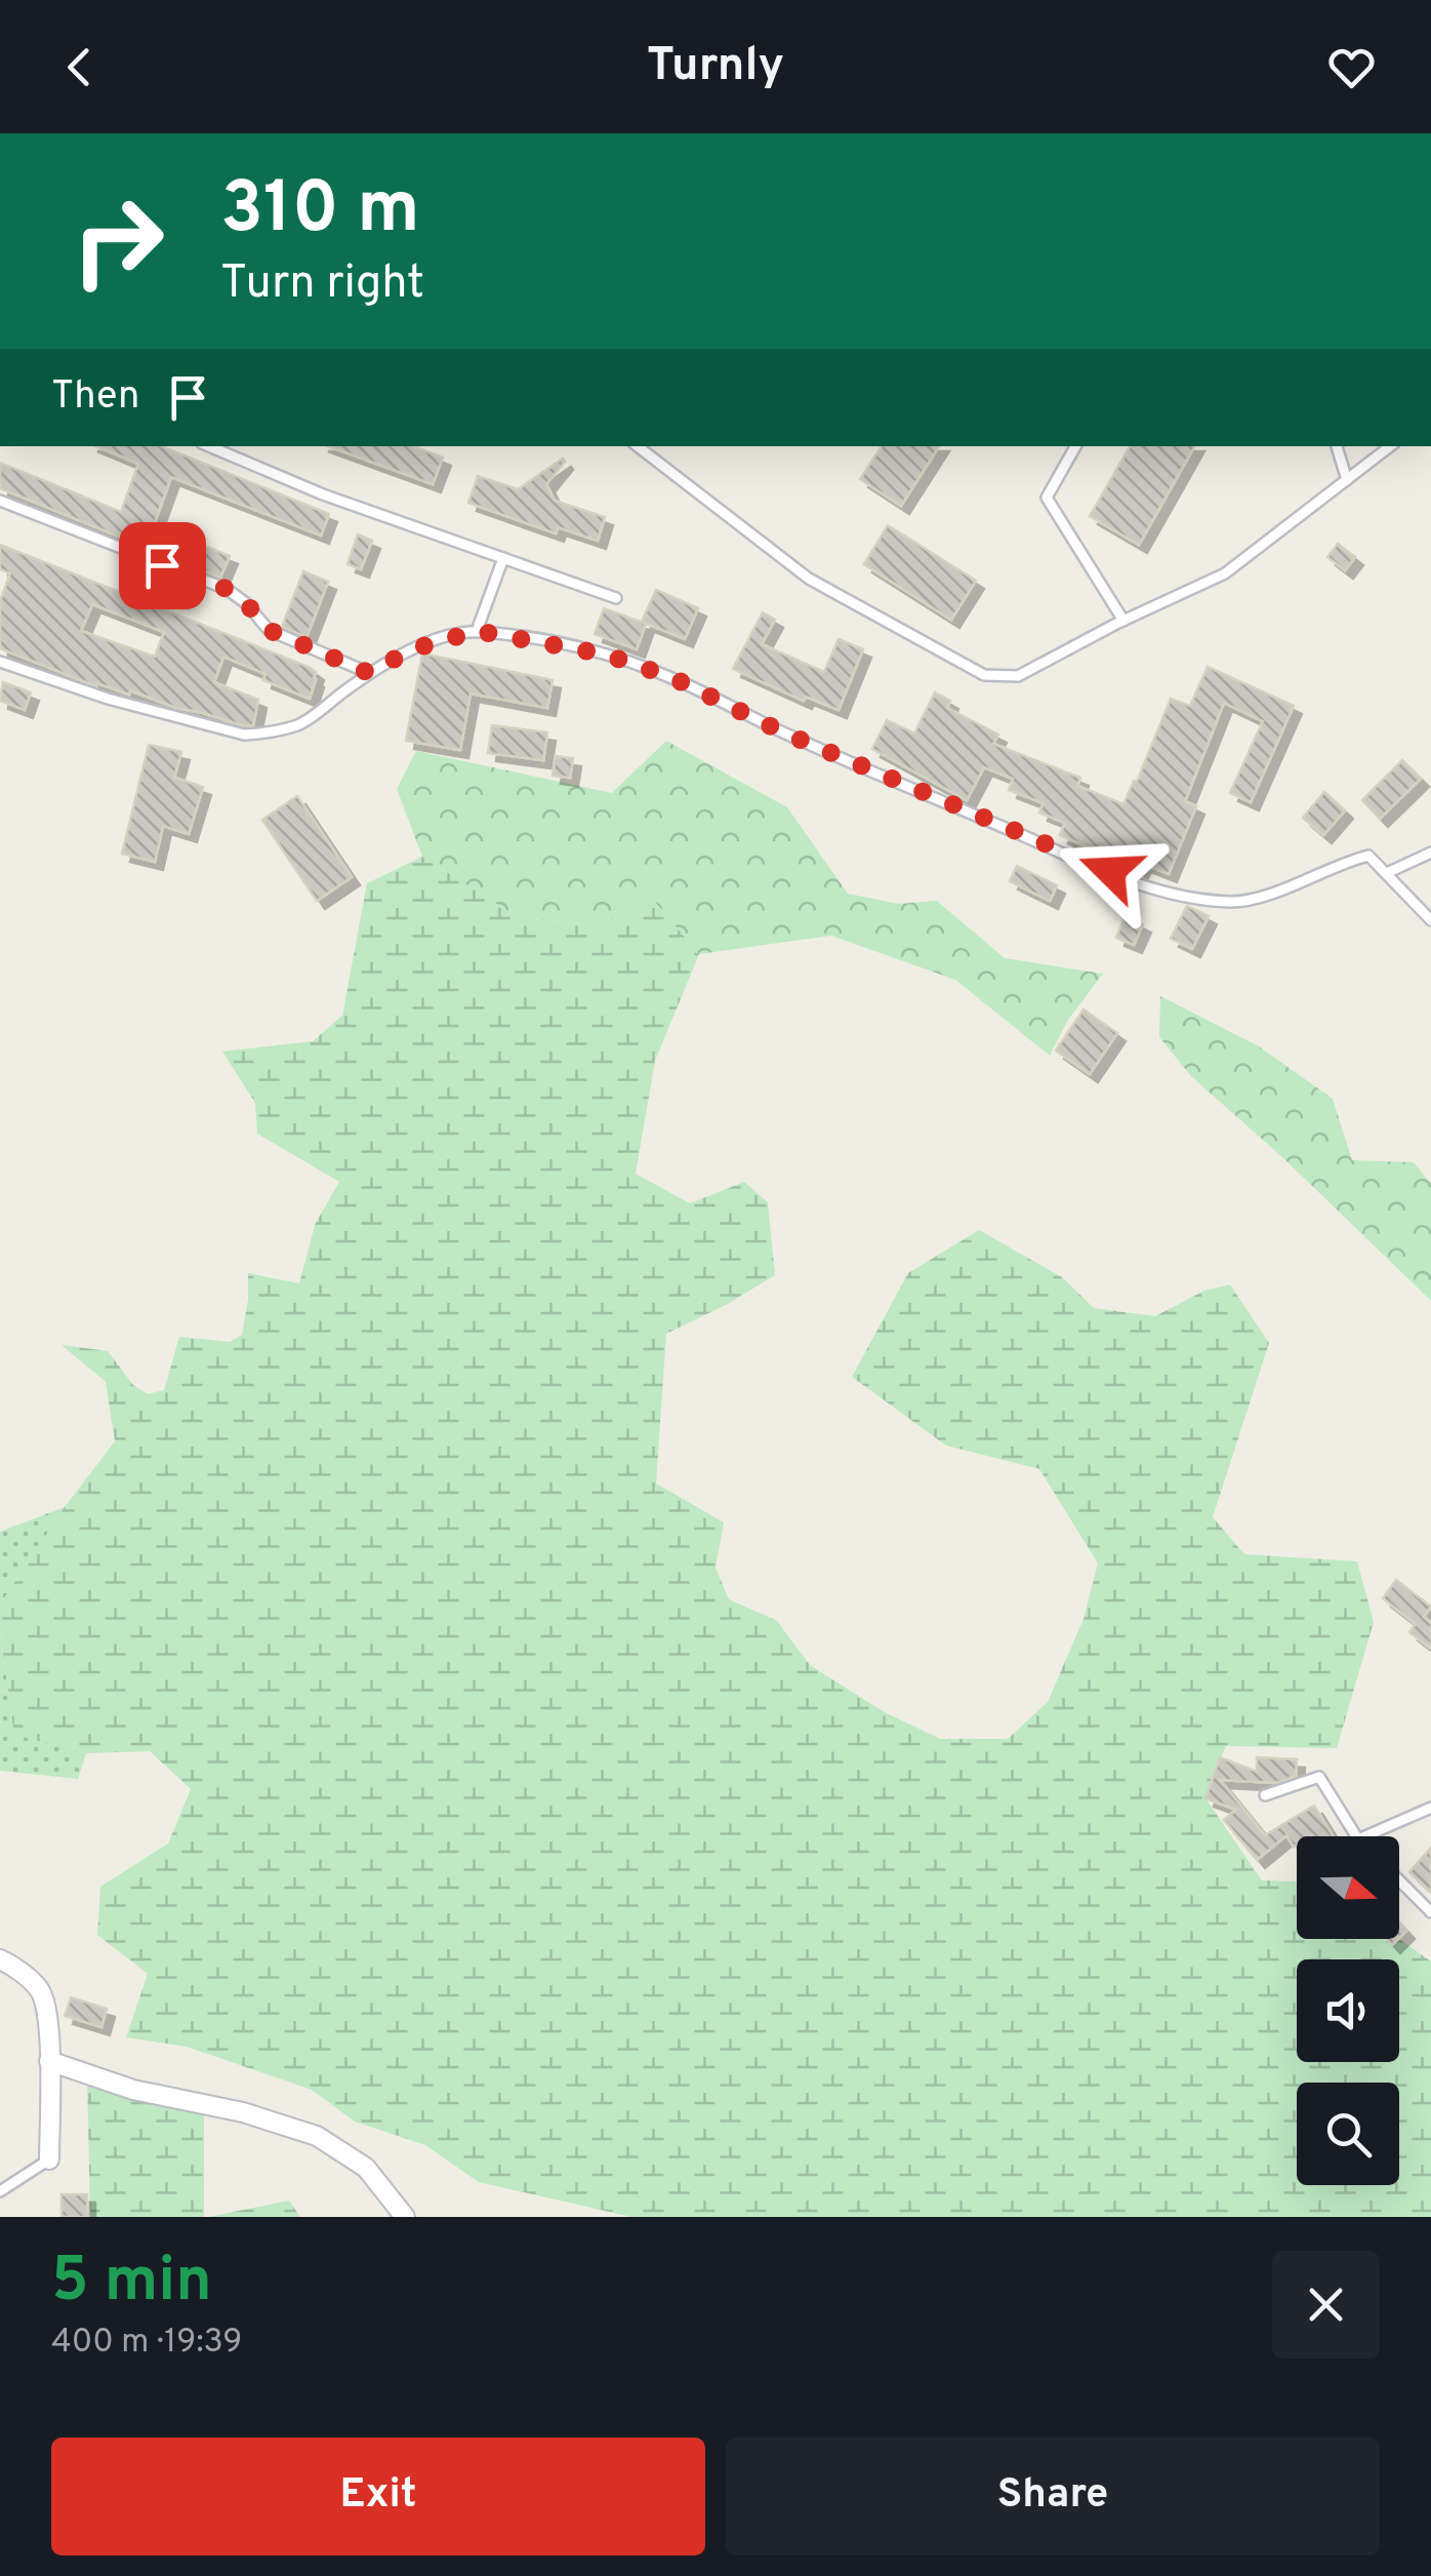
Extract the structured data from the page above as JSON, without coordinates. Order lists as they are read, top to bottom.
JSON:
{
  "north": "right",
  "page": {
    "header": "Turnly",
    "turn": ["310 m", "Turn right"],
    "then": "Then",
    "heading": ["5 min", "400 m · 19:39"],
    "buttons": ["Exit", "Share"]
  }
}
